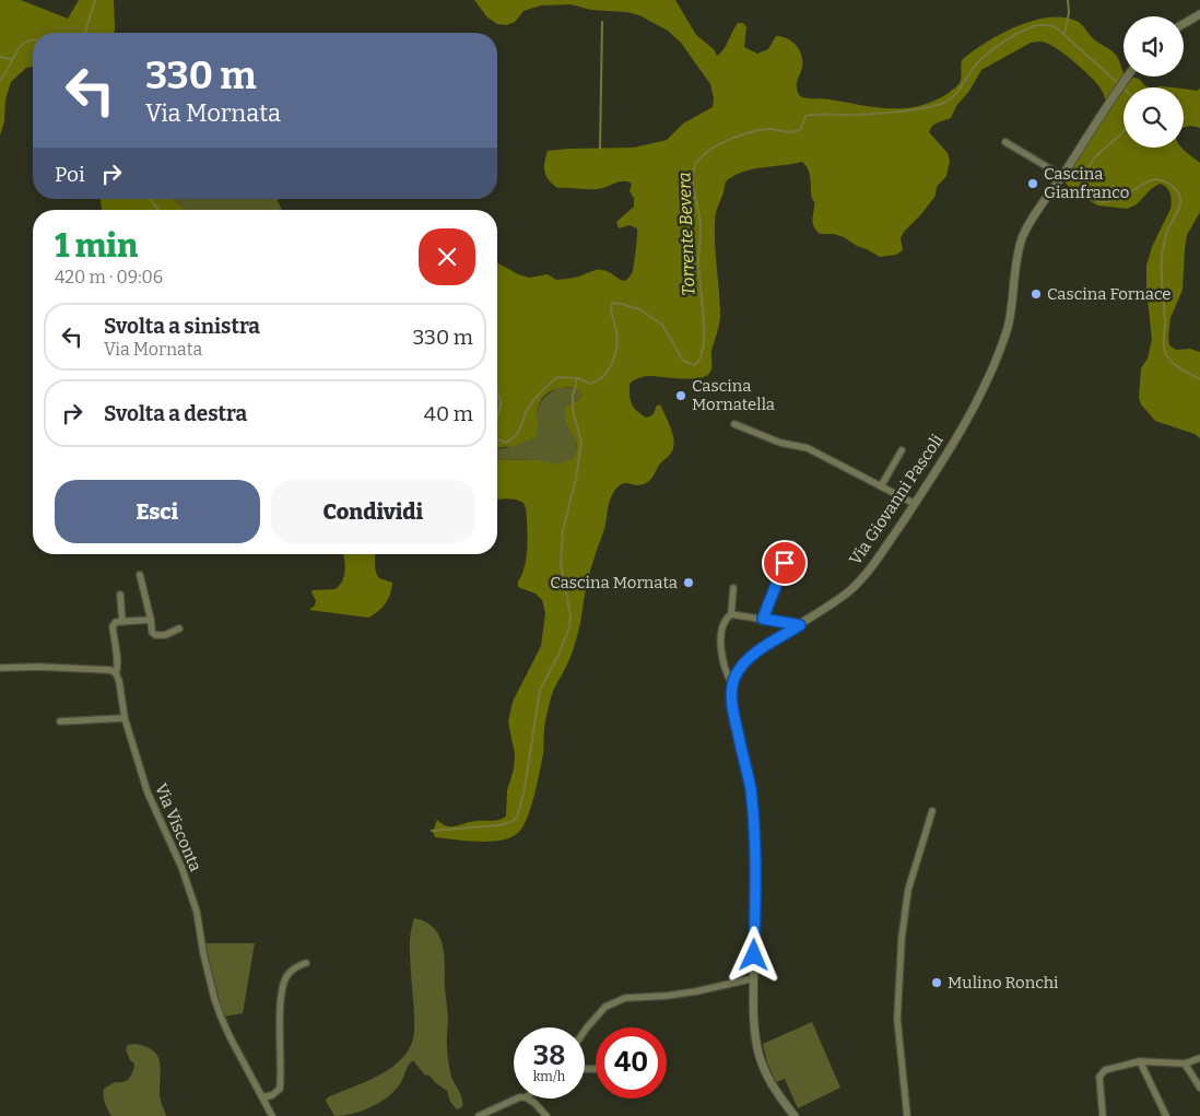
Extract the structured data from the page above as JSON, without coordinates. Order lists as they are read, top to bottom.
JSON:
{
  "streets": {
    "street": ["Via Giovanni Pascoli", "Via Visconta"]
  },
  "water": ["Torrente Bevera"],
  "places": [
    "Cascina Gianfranco",
    "Cascina Fornace",
    "Cascina Mornatella",
    "Cascina Mornata",
    "Mulino Ronchi"
  ],
  "page": {
    "turn": ["330 m", "Via Mornata"],
    "then": "Poi",
    "heading": ["1 min", "420 m · 09:06"],
    "list": [
      {
        "name": "Svolta a sinistra",
        "note": "Via Mornata",
        "value": "330 m"
      },
      {
        "name": "Svolta a destra",
        "value": "40 m"
      }
    ],
    "buttons": ["Esci", "Condividi"],
    "speed": "38 km/h",
    "limit": "40"
  }
}
